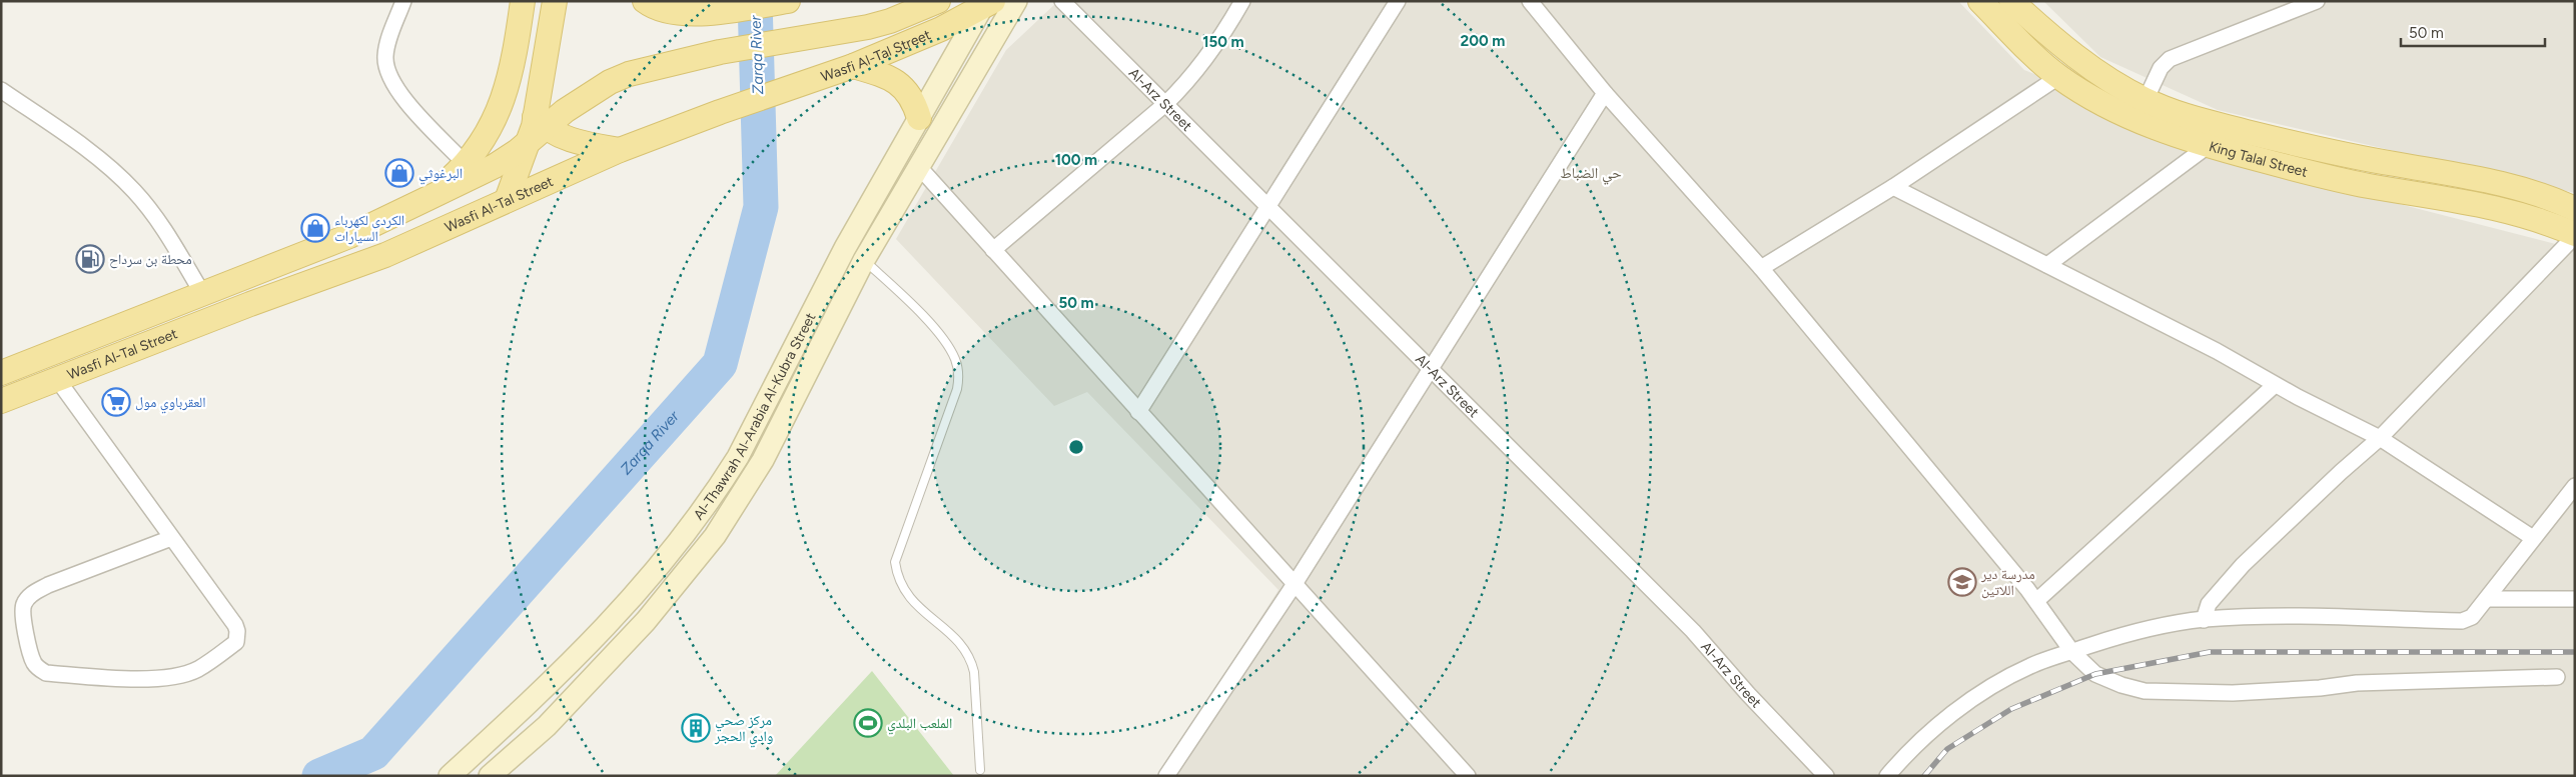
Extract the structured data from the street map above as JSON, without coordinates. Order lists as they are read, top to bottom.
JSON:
{
  "streets": {
    "main road": ["Wasfi Al-Tal Street", "King Talal Street", "Al-Thawrah Al-Arabia Al-Kubra Street"],
    "street": ["Al-Arz Street"]
  },
  "crossings": [
    ["Wasfi Al-Tal Street", "Al-Thawrah Al-Arabia Al-Kubra Street"]
  ],
  "districts": ["حي الضباط"],
  "water": ["Zarqa River"],
  "places": {
    "shop": ["البرغوثي", "الكردي لكهرباء السيارات"],
    "fuel station": ["محطة بن سرداح"],
    "supermarket": ["العقرباوي مول"],
    "school or university": ["مدرسة دير اللاتين"],
    "sports": ["الملعب البلدي"],
    "building": ["مركز صحي وادي الحجر"]
  },
  "scale_bar": "50 m",
  "rings": [
    "200 m",
    "150 m",
    "100 m",
    "50 m"
  ]
}
